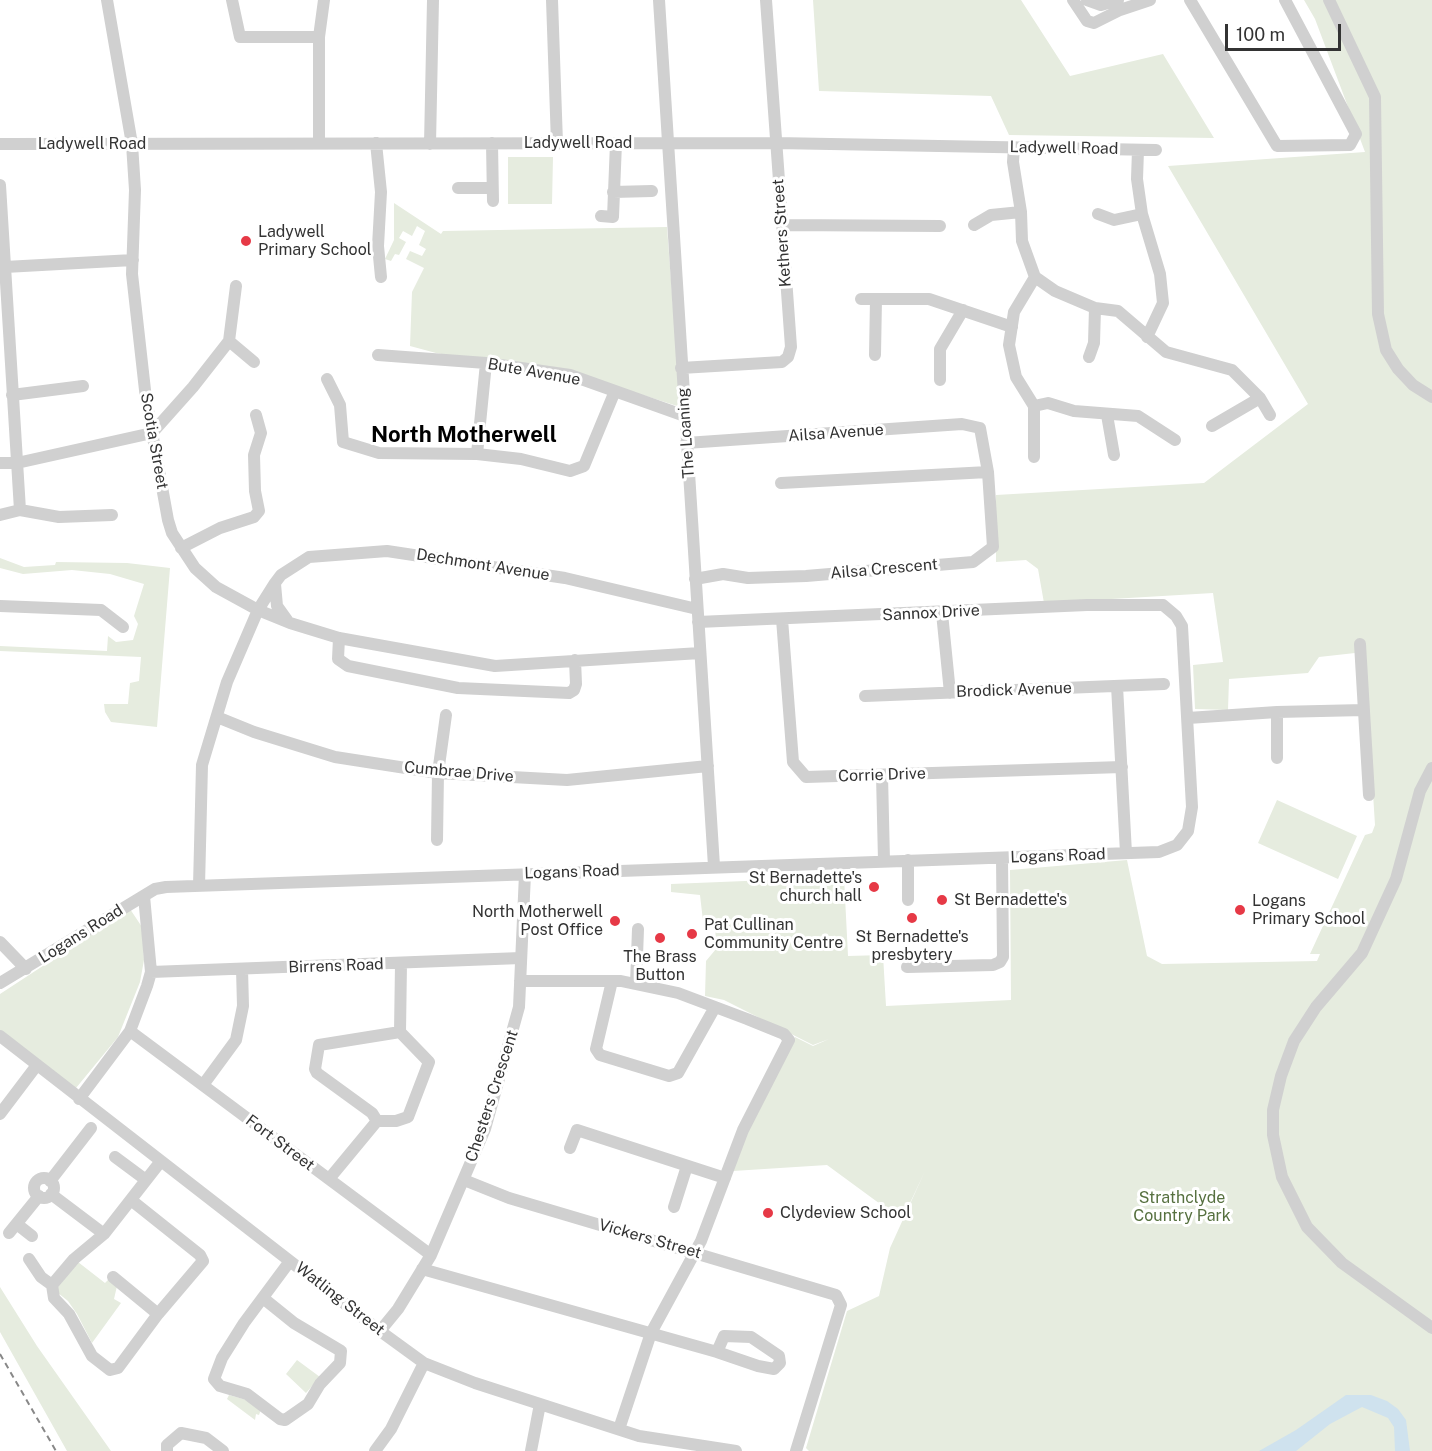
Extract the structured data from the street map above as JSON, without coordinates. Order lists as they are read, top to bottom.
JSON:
{
  "streets": {
    "street": [
      "Ladywell Road",
      "Kethers Street",
      "Bute Avenue",
      "The Loaning",
      "Ailsa Avenue",
      "Scotia Street",
      "Dechmont Avenue",
      "Ailsa Crescent",
      "Sannox Drive",
      "Brodick Avenue",
      "Cumbrae Drive",
      "Corrie Drive",
      "Logans Road",
      "Birrens Road",
      "Chesters Crescent",
      "Fort Street",
      "Vickers Street",
      "Watling Street"
    ]
  },
  "crossings": [
    ["Ladywell Road", "Kethers Street"],
    ["Ladywell Road", "The Loaning"],
    ["Ladywell Road", "Scotia Street"],
    ["Kethers Street", "The Loaning"],
    ["Bute Avenue", "The Loaning"],
    ["The Loaning", "Ailsa Avenue"],
    ["The Loaning", "Scotia Street"],
    ["The Loaning", "Dechmont Avenue"],
    ["The Loaning", "Ailsa Crescent"],
    ["The Loaning", "Sannox Drive"],
    ["The Loaning", "Cumbrae Drive"],
    ["The Loaning", "Logans Road"],
    ["Ailsa Avenue", "Ailsa Crescent"],
    ["Scotia Street", "Dechmont Avenue"],
    ["Dechmont Avenue", "Sannox Drive"],
    ["Dechmont Avenue", "Cumbrae Drive"],
    ["Dechmont Avenue", "Logans Road"],
    ["Sannox Drive", "Corrie Drive"],
    ["Sannox Drive", "Logans Road"],
    ["Logans Road", "Chesters Crescent"],
    ["Birrens Road", "Chesters Crescent"],
    ["Chesters Crescent", "Fort Street"],
    ["Chesters Crescent", "Vickers Street"],
    ["Chesters Crescent", "Watling Street"]
  ],
  "districts": ["North Motherwell"],
  "parks": ["Strathclyde Country Park"],
  "places": [
    "Ladywell Primary School",
    "St Bernadette's church hall",
    "St Bernadette's",
    "Logans Primary School",
    "St Bernadette's presbytery",
    "North Motherwell Post Office",
    "Pat Cullinan Community Centre",
    "The Brass Button",
    "Clydeview School"
  ],
  "scale_bar": "100 m"
}
